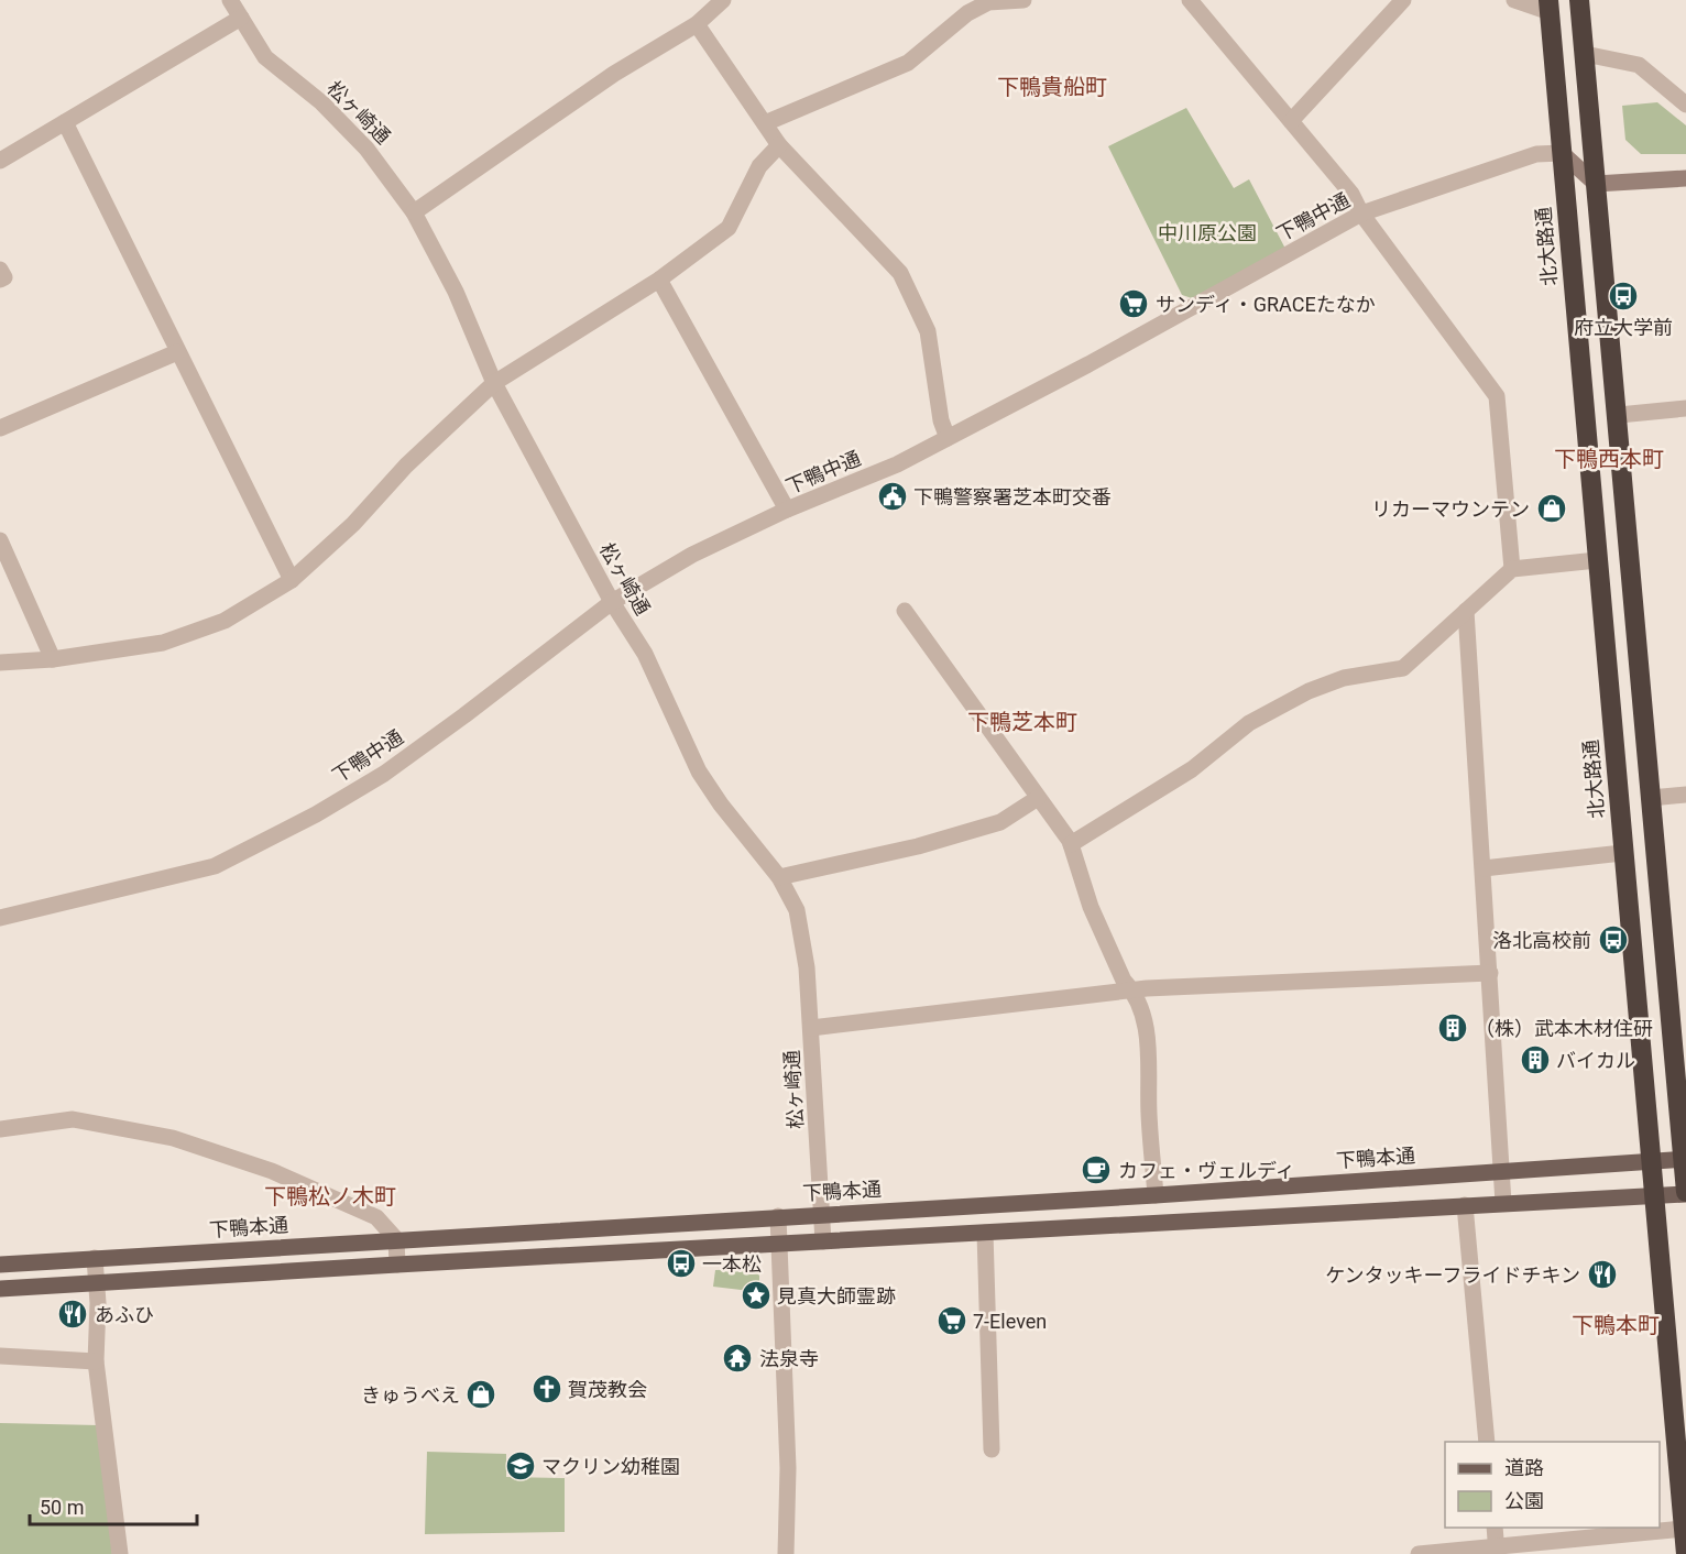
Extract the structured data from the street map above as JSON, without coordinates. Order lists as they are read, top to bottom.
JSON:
{
  "streets": {
    "highway": ["北大路通"],
    "main road": ["下鴨本通"],
    "street": ["松ヶ崎通", "下鴨中通"]
  },
  "crossings": [
    ["松ヶ崎通", "下鴨中通"],
    ["松ヶ崎通", "下鴨本通"],
    ["下鴨中通", "北大路通"],
    ["北大路通", "下鴨本通"]
  ],
  "districts": [
    "下鴨貴船町",
    "下鴨西本町",
    "下鴨芝本町",
    "下鴨松ノ木町",
    "下鴨本町"
  ],
  "parks": ["中川原公園"],
  "places": {
    "bus stop": ["府立大学前", "洛北高校前", "一本松"],
    "supermarket": ["サンディ・GRACEたなか", "7-Eleven"],
    "public building": ["下鴨警察署芝本町交番"],
    "shop": ["リカーマウンテン", "きゅうべえ"],
    "building": ["（株）武本木材住研", "バイカル"],
    "cafe": ["カフェ・ヴェルディ"],
    "restaurant": ["ケンタッキーフライドチキン", "あふひ"],
    "place": ["見真大師霊跡"],
    "temple": ["法泉寺"],
    "church": ["賀茂教会"],
    "school or university": ["マクリン幼稚園"]
  },
  "legend": ["道路", "公園"],
  "scale_bar": "50 m"
}
